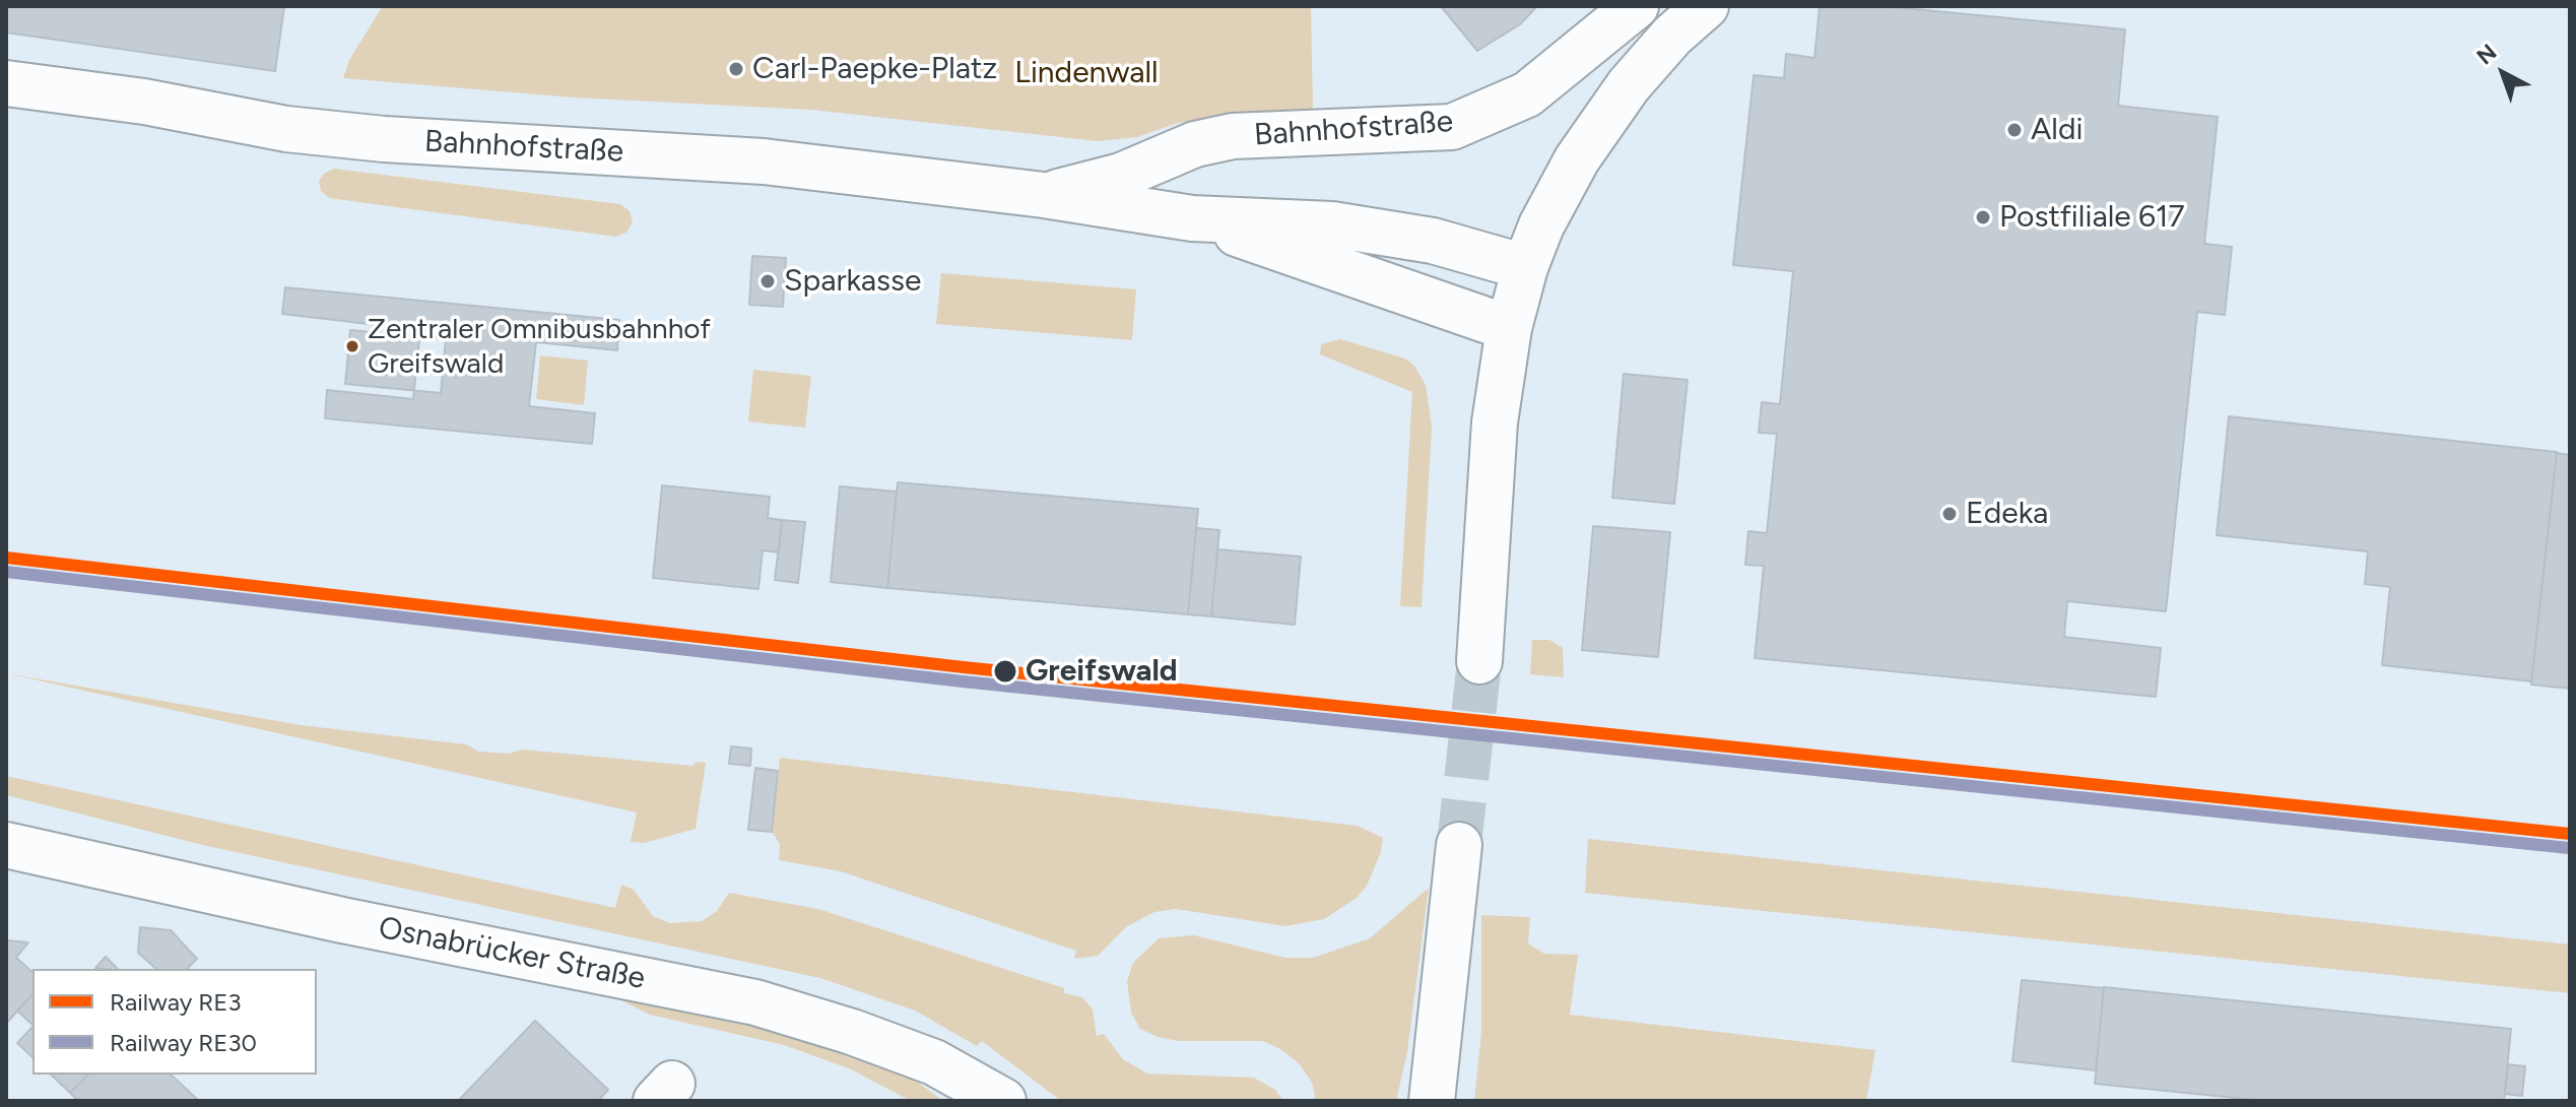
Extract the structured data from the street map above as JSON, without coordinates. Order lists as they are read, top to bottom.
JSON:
{
  "streets": {
    "street": ["Bahnhofstraße", "Osnabrücker Straße"]
  },
  "parks": ["Lindenwall"],
  "places": [
    "Carl-Paepke-Platz",
    "Aldi",
    "Postfiliale 617",
    "Sparkasse",
    "Zentraler Omnibusbahnhof Greifswald",
    "Edeka",
    "Greifswald"
  ],
  "lines": ["rail line RE3", "rail line RE30"],
  "legend": ["Railway RE3", "Railway RE30"],
  "north": "top left"
}
